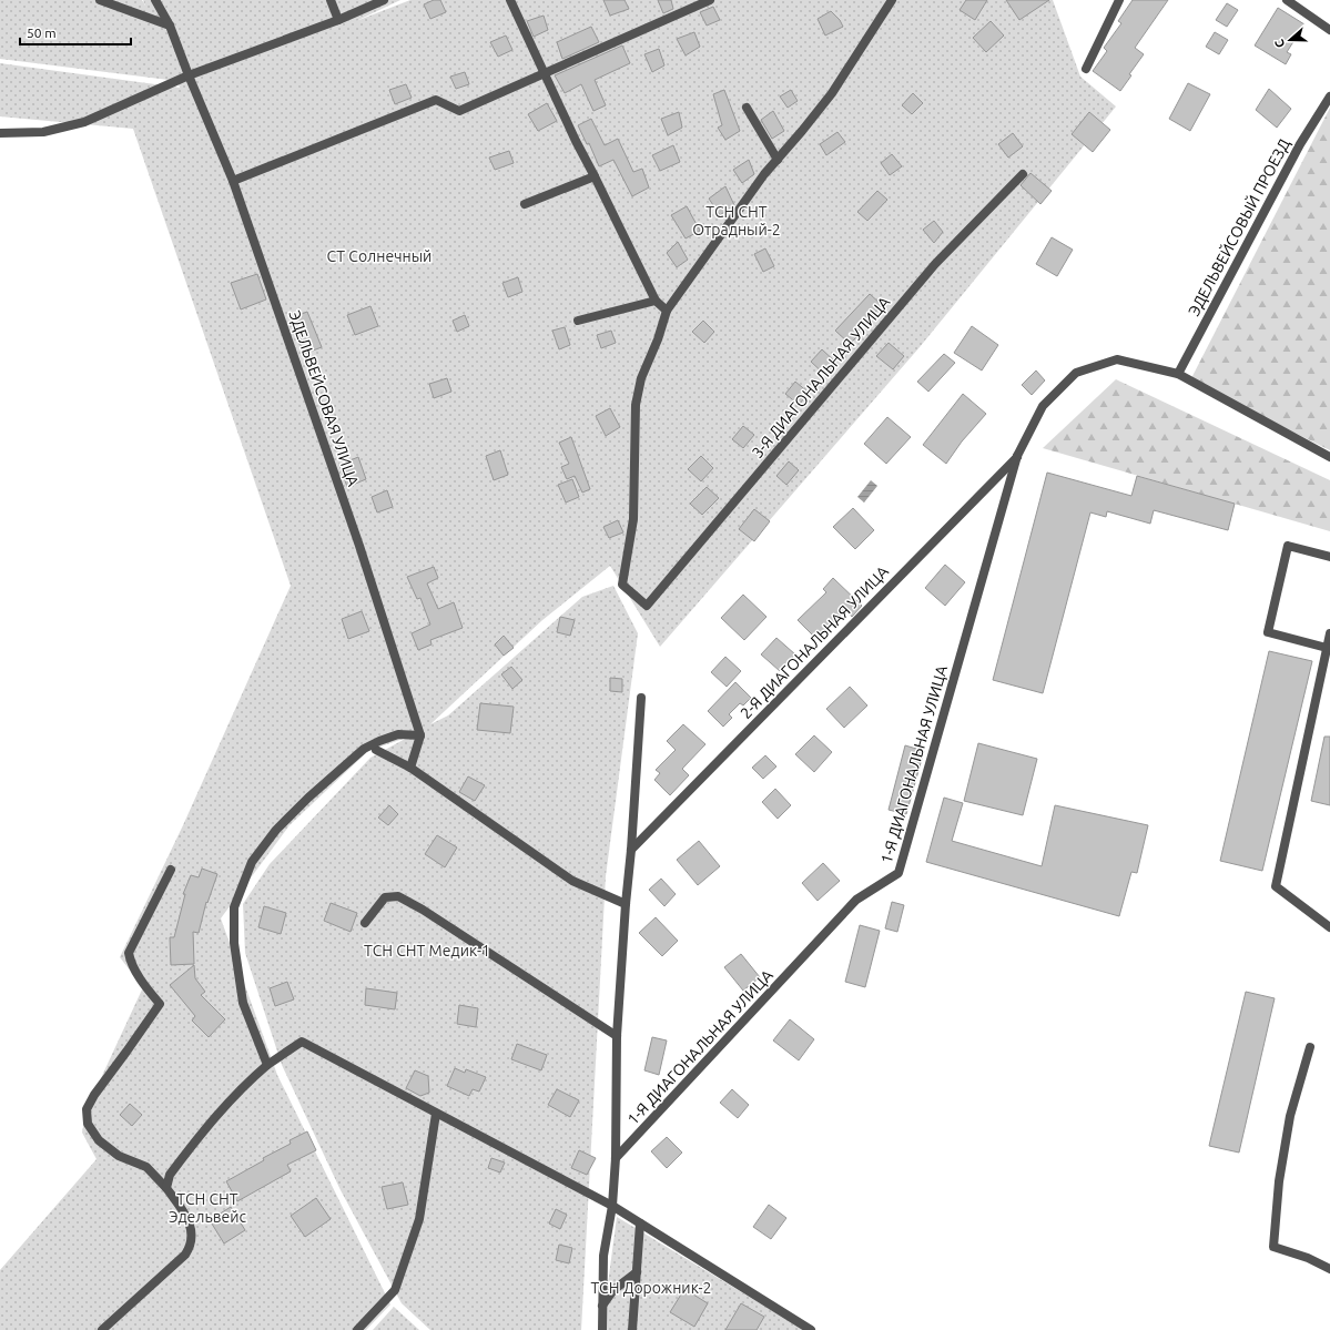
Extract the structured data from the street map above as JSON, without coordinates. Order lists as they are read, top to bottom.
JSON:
{
  "streets": {
    "street": [
      "ЭДЕЛЬВЕЙСОВЫЙ ПРОЕЗД",
      "3-Я ДИАГОНАЛЬНАЯ УЛИЦА",
      "ЭДЕЛЬВЕЙСОВАЯ УЛИЦА",
      "2-Я ДИАГОНАЛЬНАЯ УЛИЦА",
      "1-Я ДИАГОНАЛЬНАЯ УЛИЦА"
    ]
  },
  "crossings": [
    ["2-Я ДИАГОНАЛЬНАЯ УЛИЦА", "1-Я ДИАГОНАЛЬНАЯ УЛИЦА"]
  ],
  "parks": [
    "ТСН СНТ Отрадный-2",
    "СТ Солнечный",
    "ТСН СНТ Медик-1",
    "ТСН СНТ Эдельвейс",
    "ТСН Дорожник-2"
  ],
  "scale_bar": "50 m",
  "north": "left"
}
